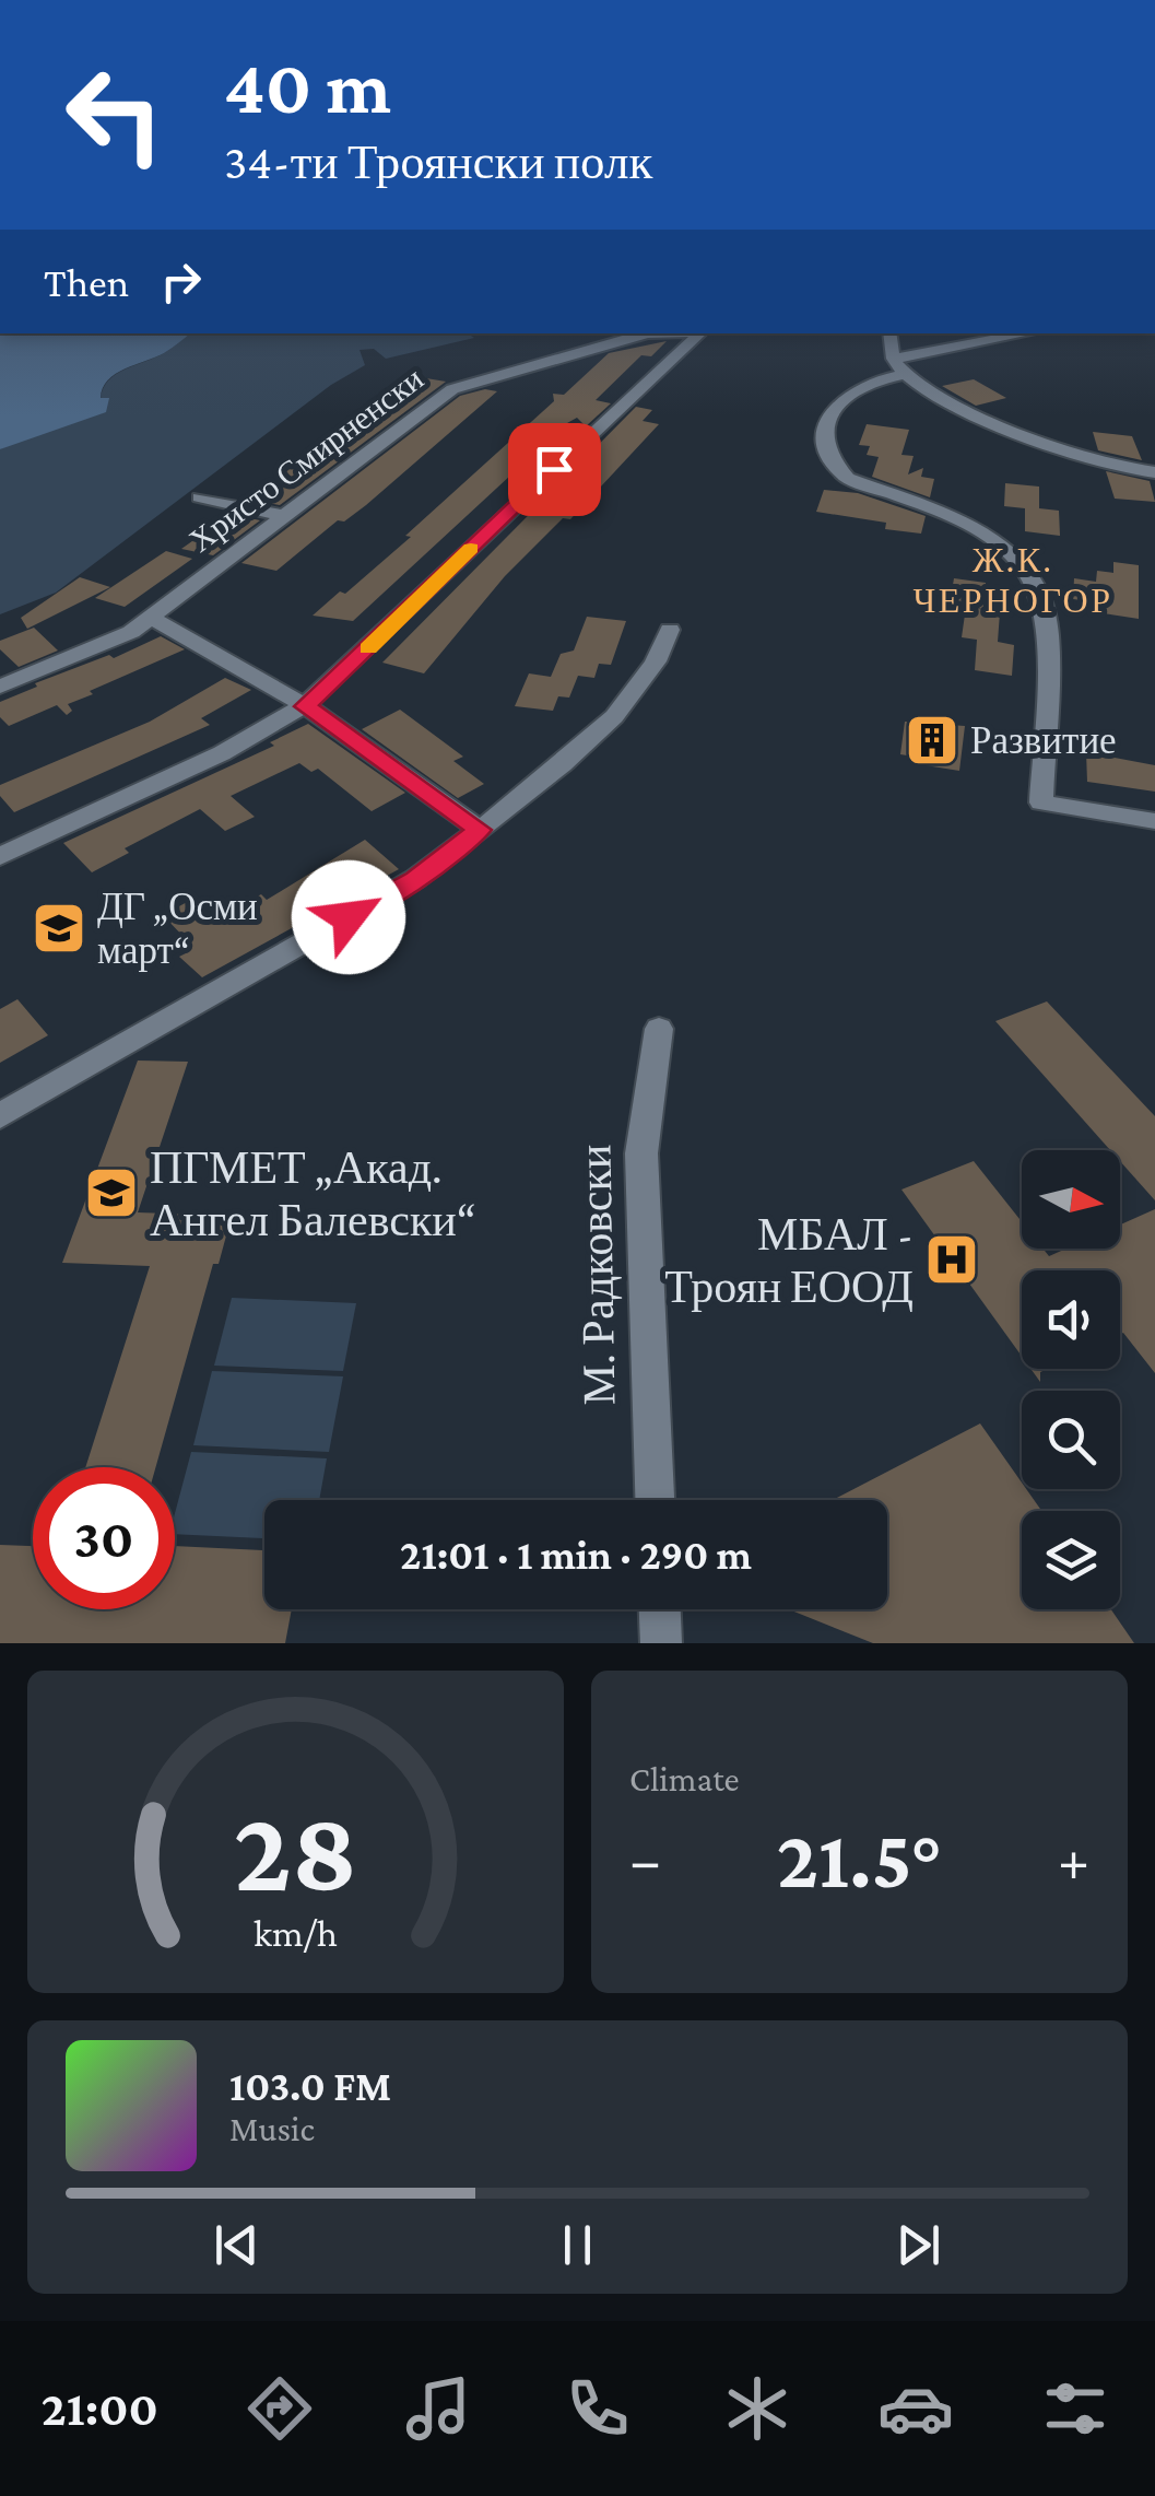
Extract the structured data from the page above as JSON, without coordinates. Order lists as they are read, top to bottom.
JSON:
{
  "streets": {
    "street": ["Христо Смирненски", "М. Радковски"]
  },
  "districts": ["Ж.К. ЧЕРНОГОР"],
  "places": {
    "building": ["Развитие"],
    "school or university": ["ДГ „Осми март“", "ПГМЕТ „Акад. Ангел Балевски“"],
    "hospital": ["МБАЛ - Троян ЕООД"]
  },
  "north": "right",
  "page": {
    "turn": ["40 m", "34-ти Троянски полк"],
    "then": "Then",
    "limit": "30",
    "trip": "21:01 · 1 min · 290 m",
    "tile": "Climate",
    "heat": ["−", "21.5°", "+"],
    "song": ["103.0 FM", "Music"],
    "tabs": "21:00",
    "gauge": ["28", "km/h"]
  }
}
